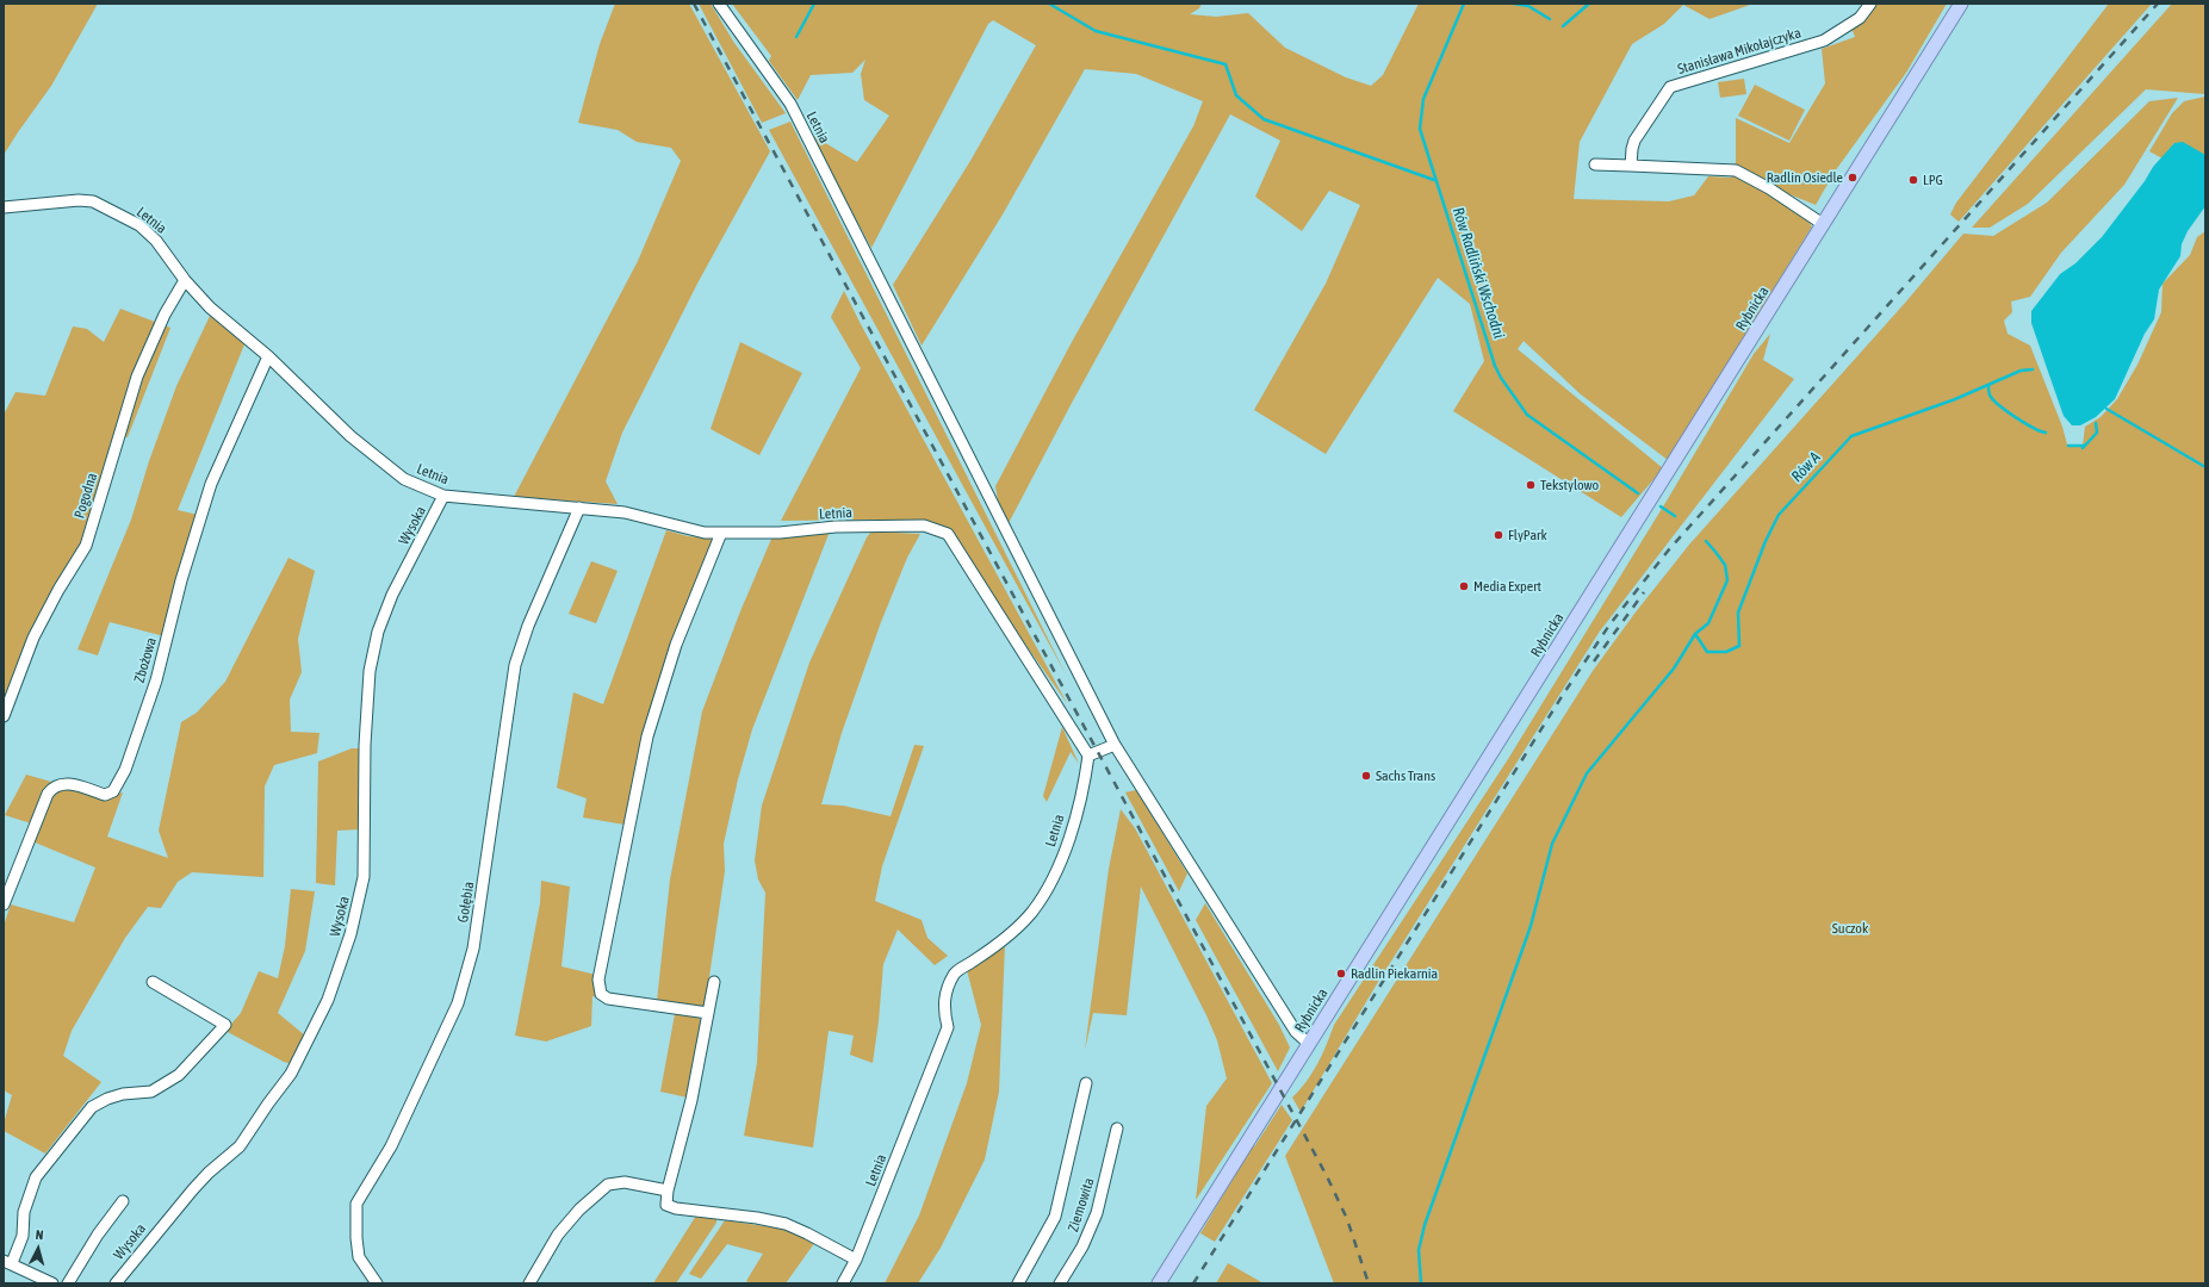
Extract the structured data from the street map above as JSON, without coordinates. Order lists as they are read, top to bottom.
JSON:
{
  "streets": {
    "main road": ["Rybnicka"],
    "street": [
      "Stanisława Mikołajczyka",
      "Letnia",
      "Pogodna",
      "Wysoka",
      "Zbożowa",
      "Gołębia",
      "Ziemowita"
    ]
  },
  "crossings": [
    ["Letnia", "Rybnicka"],
    ["Letnia", "Pogodna"],
    ["Letnia", "Wysoka"],
    ["Letnia", "Zbożowa"],
    ["Letnia", "Gołębia"]
  ],
  "water": ["Rów Radliński Wschodni", "Rów A"],
  "parks": ["Suczok"],
  "places": [
    "Radlin Osiedle",
    "LPG",
    "Tekstylowo",
    "FlyPark",
    "Media Expert",
    "Sachs Trans",
    "Radlin Piekarnia"
  ],
  "north": "top"
}
